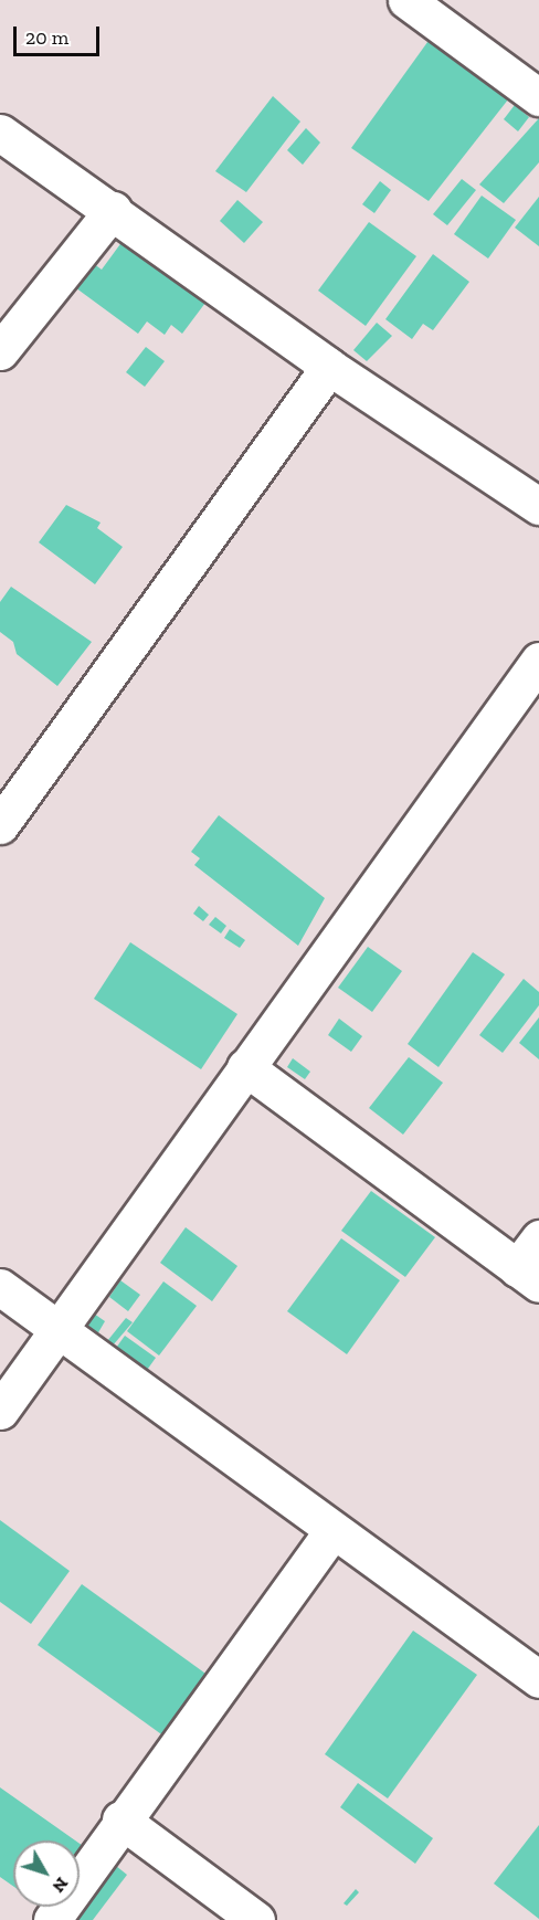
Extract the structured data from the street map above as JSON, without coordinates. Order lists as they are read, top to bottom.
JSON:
{
  "scale_bar": "20 m",
  "north": "bottom right"
}
